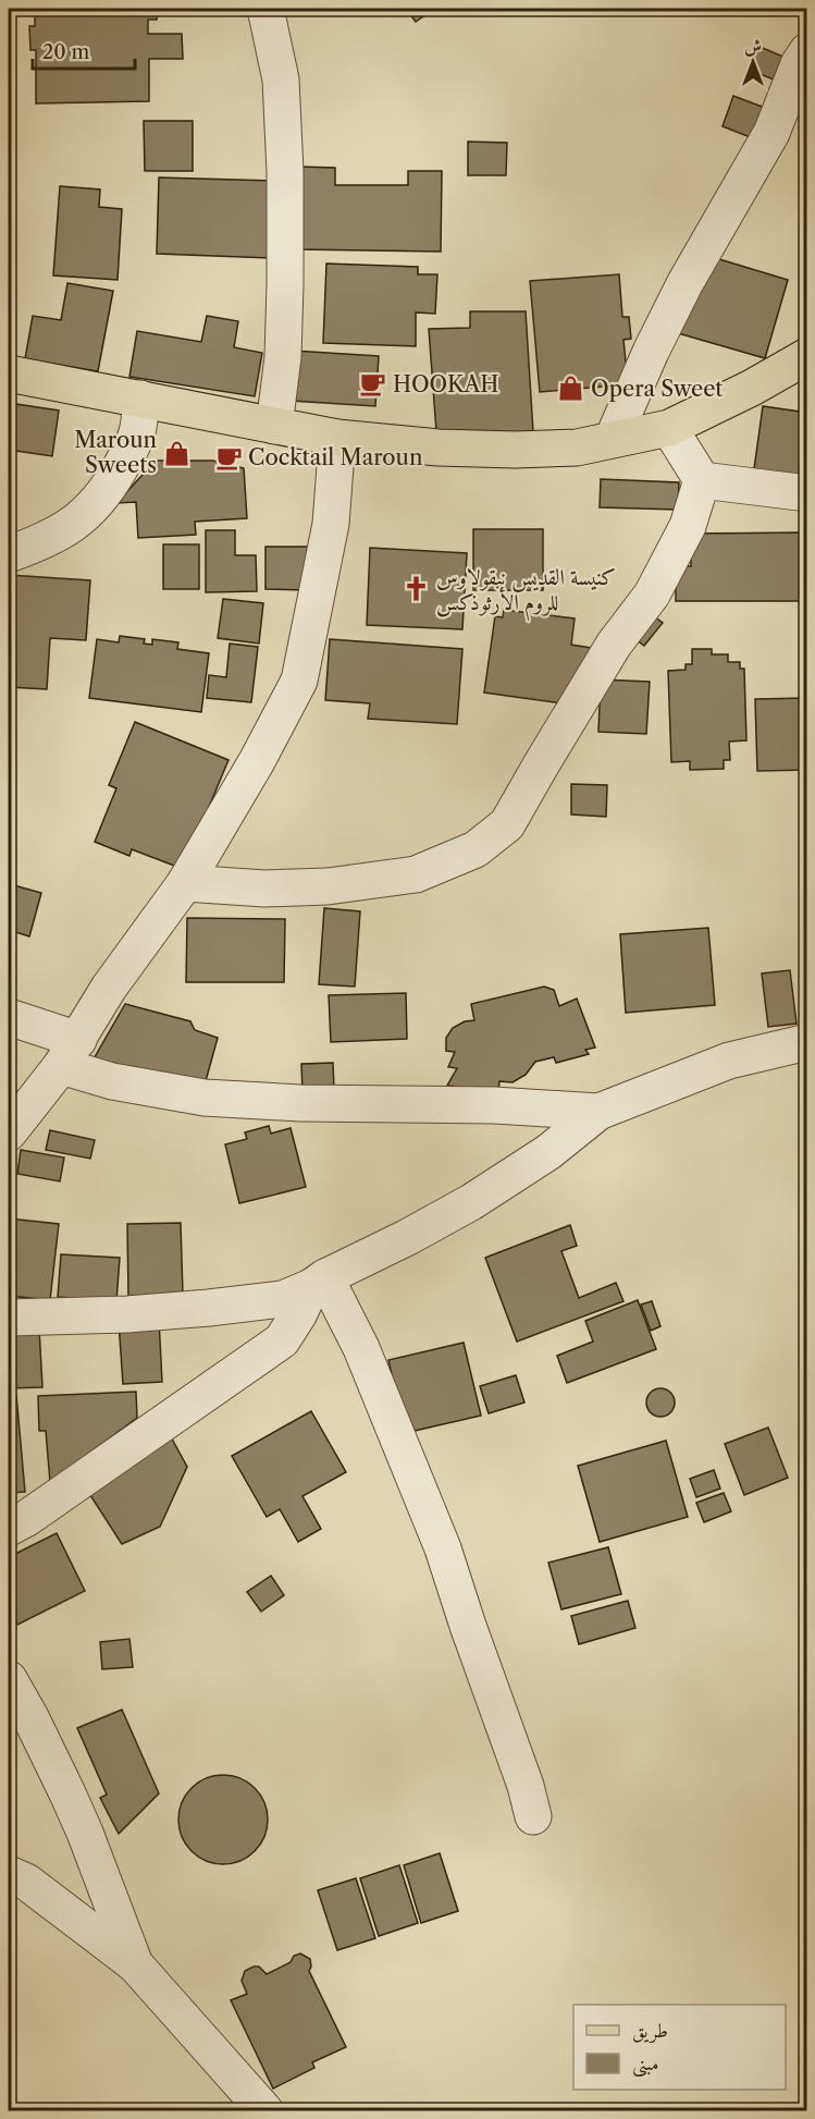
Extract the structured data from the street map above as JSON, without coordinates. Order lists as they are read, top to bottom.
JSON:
{
  "places": {
    "cafe": ["HOOKAH", "Cocktail Maroun"],
    "shop": ["Opera Sweet", "Maroun Sweets"],
    "church": ["كنيسة القديس نيقولاوس للروم الأرثوذكس"]
  },
  "legend": ["طريق", "مبنى"],
  "scale_bar": "20 m",
  "north": "top"
}
